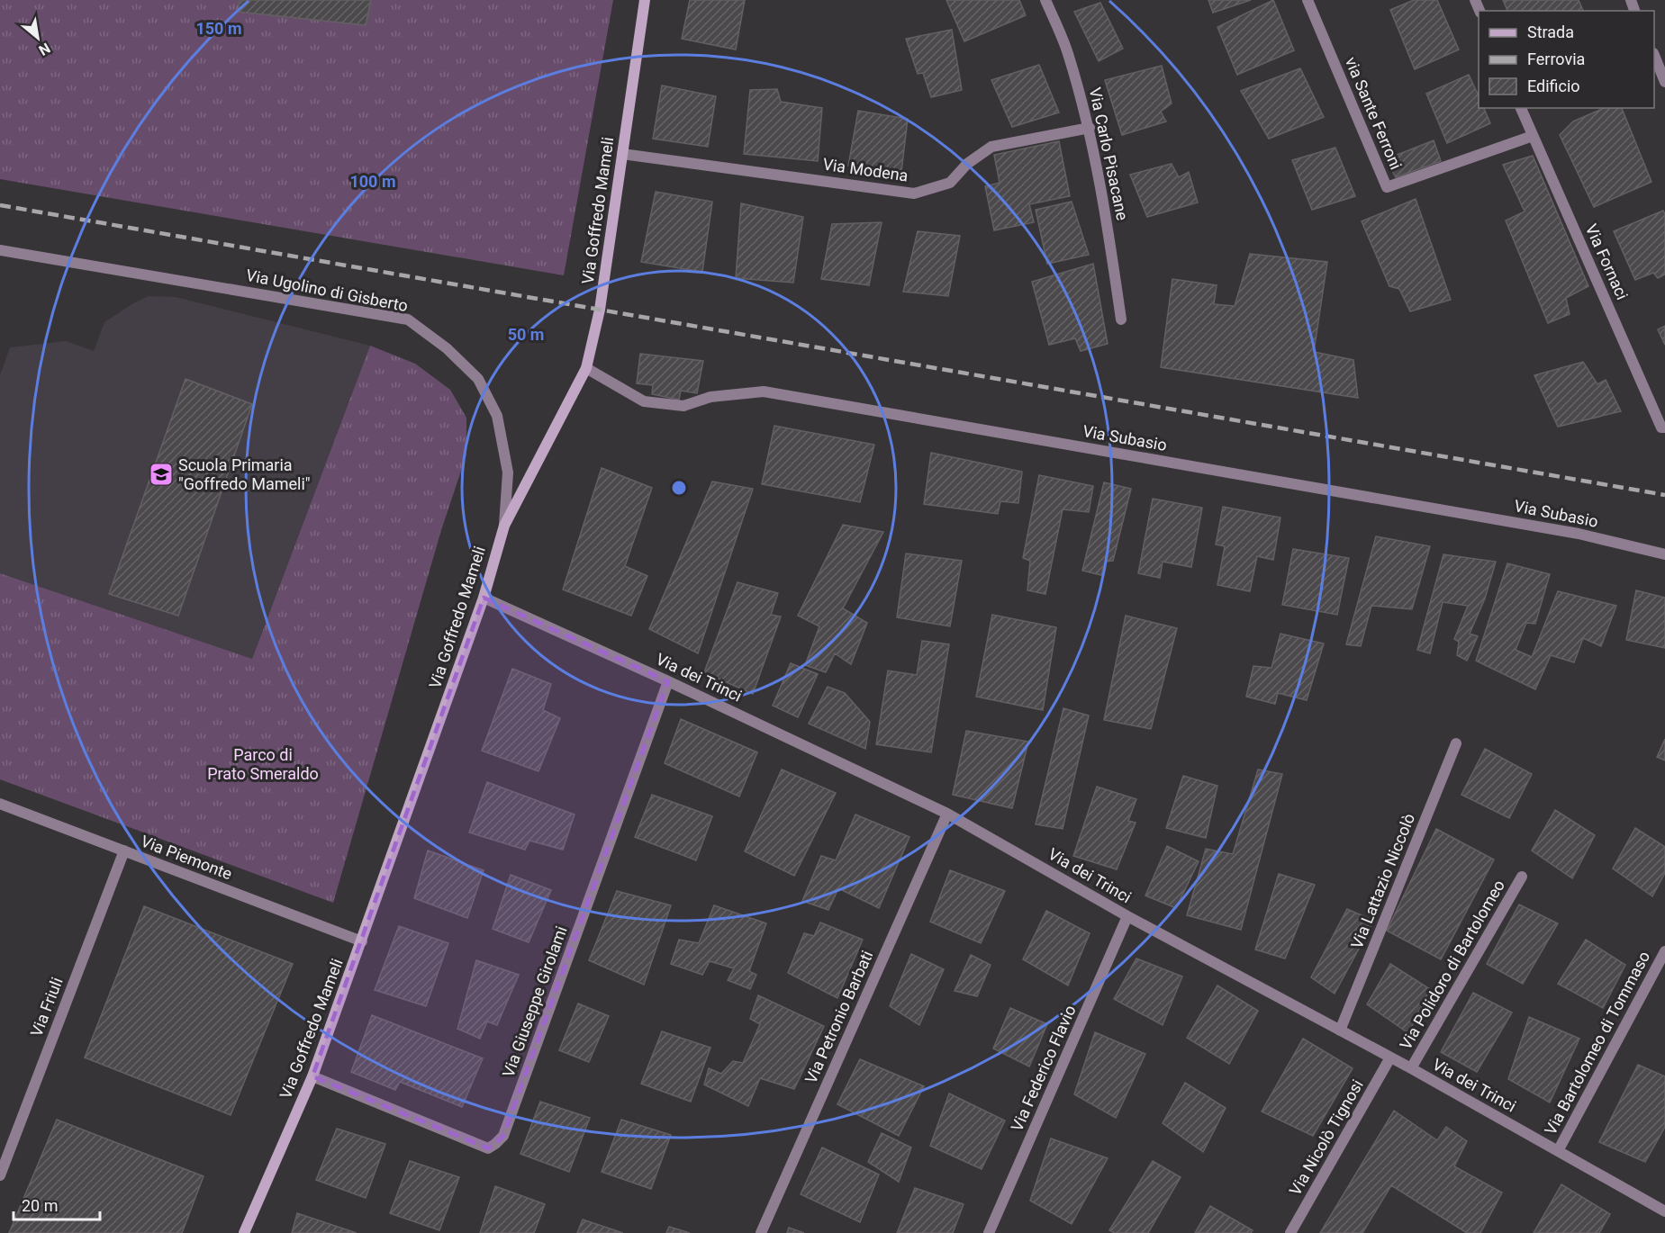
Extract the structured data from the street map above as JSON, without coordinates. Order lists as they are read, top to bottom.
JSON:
{
  "streets": {
    "main road": ["Via Goffredo Mameli"],
    "street": [
      "via Sante Ferroni",
      "Via Carlo Pisacane",
      "Via Modena",
      "Via Fornaci",
      "Via Ugolino di Gisberto",
      "Via Subasio",
      "Via dei Trinci",
      "Via Piemonte",
      "Via Lattazio Niccolò",
      "Via Polidoro di Bartolomeo",
      "Via Giuseppe Girolami",
      "Via Friuli",
      "Via Petronio Barbati",
      "Via Bartolomeo di Tommaso",
      "Via Federico Flavio",
      "Via Nicolò Tignosi"
    ]
  },
  "crossings": [
    ["via Sante Ferroni", "Via Fornaci"],
    ["Via Carlo Pisacane", "Via Modena"],
    ["Via Modena", "Via Goffredo Mameli"],
    ["Via Goffredo Mameli", "Via Ugolino di Gisberto"],
    ["Via Goffredo Mameli", "Via Subasio"],
    ["Via Goffredo Mameli", "Via dei Trinci"],
    ["Via Goffredo Mameli", "Via Piemonte"],
    ["Via Goffredo Mameli", "Via Giuseppe Girolami"],
    ["Via dei Trinci", "Via Lattazio Niccolò"],
    ["Via dei Trinci", "Via Polidoro di Bartolomeo"],
    ["Via dei Trinci", "Via Giuseppe Girolami"],
    ["Via dei Trinci", "Via Petronio Barbati"],
    ["Via dei Trinci", "Via Bartolomeo di Tommaso"],
    ["Via dei Trinci", "Via Federico Flavio"],
    ["Via dei Trinci", "Via Nicolò Tignosi"],
    ["Via Piemonte", "Via Friuli"]
  ],
  "parks": ["Parco di Prato Smeraldo"],
  "places": {
    "school or university": ["Scuola Primaria \"Goffredo Mameli\""]
  },
  "legend": ["Strada", "Ferrovia", "Edificio"],
  "scale_bar": "20 m",
  "north": "bottom right",
  "rings": ["150 m", "100 m", "50 m"]
}
